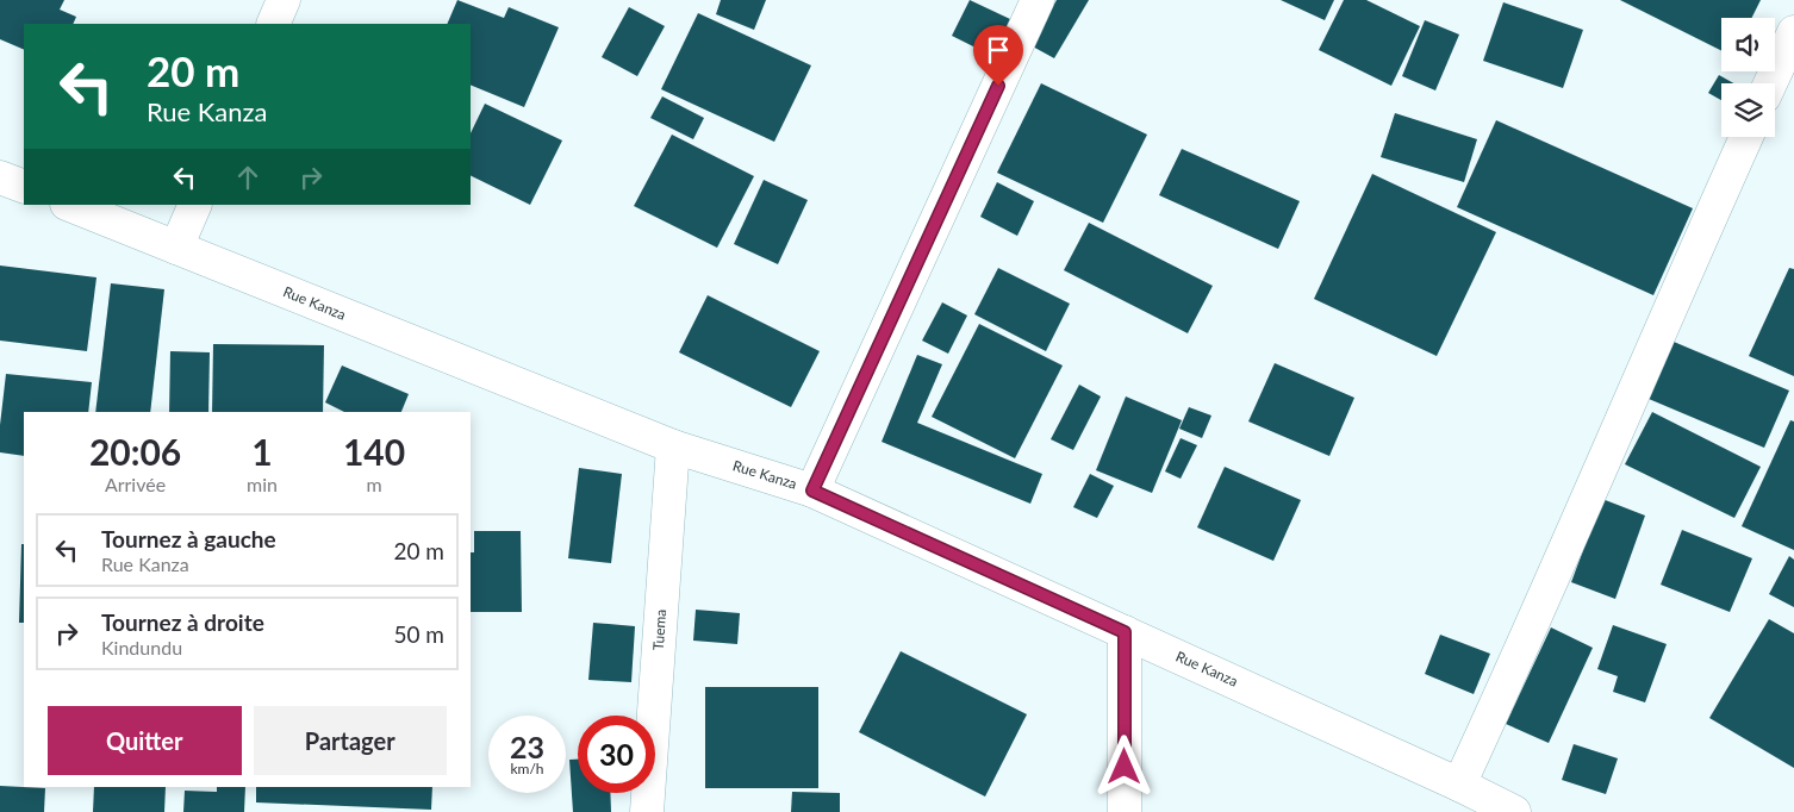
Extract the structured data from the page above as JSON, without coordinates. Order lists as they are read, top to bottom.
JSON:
{
  "streets": {
    "street": ["Rue Kanza", "Tuema"]
  },
  "crossings": [
    ["Rue Kanza", "Tuema"]
  ],
  "page": {
    "turn": ["20 m", "Rue Kanza"],
    "eta": [
      "20:06",
      "Arrivée",
      "1",
      "min",
      "140",
      "m"
    ],
    "list": [
      {
        "name": "Tournez à gauche",
        "note": "Rue Kanza",
        "value": "20 m"
      },
      {
        "name": "Tournez à droite",
        "note": "Kindundu",
        "value": "50 m"
      }
    ],
    "buttons": ["Quitter", "Partager"],
    "speed": "23 km/h",
    "limit": "30"
  }
}
